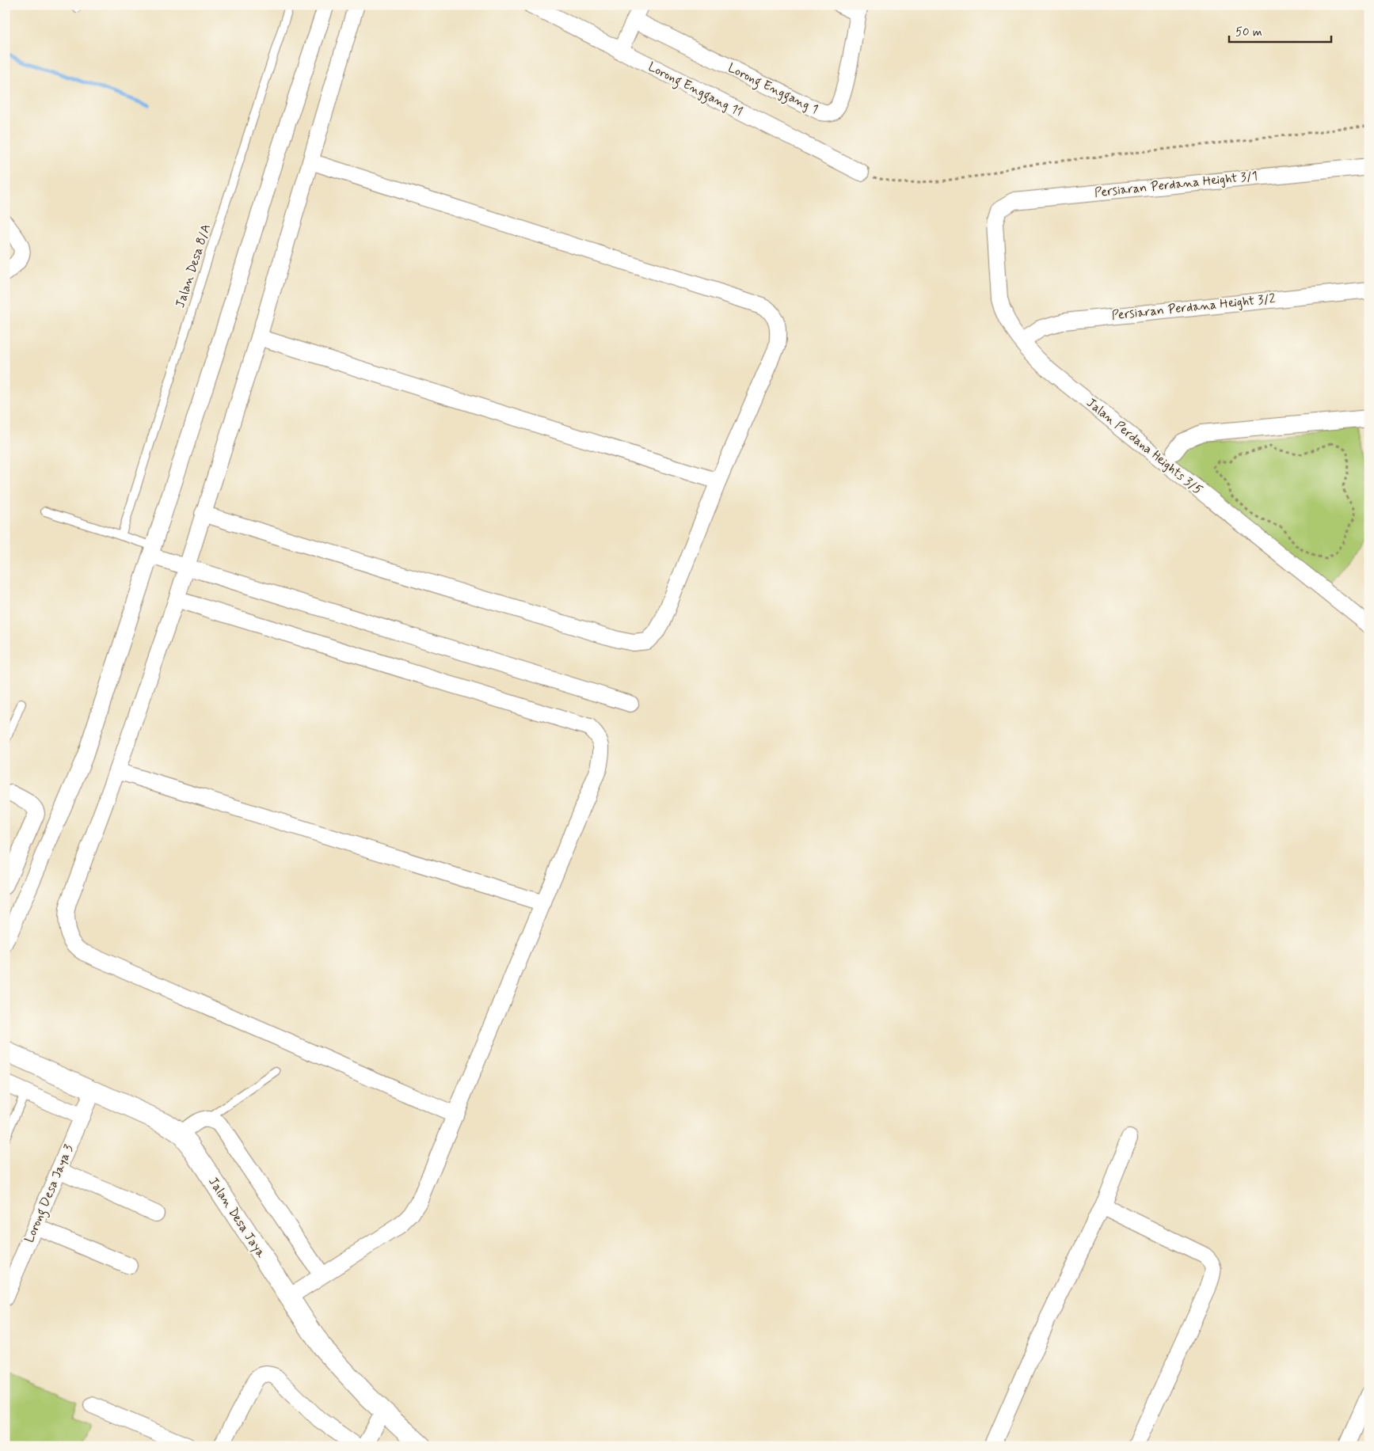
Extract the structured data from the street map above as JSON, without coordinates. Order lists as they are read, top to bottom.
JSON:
{
  "streets": {
    "street": [
      "Lorong Enggang 1",
      "Lorong Enggang 11",
      "Persiaran Perdana Height 3/1",
      "Persiaran Perdana Height 3/2",
      "Jalan Perdana Heights 3/5",
      "Lorong Desa Jaya 3",
      "Jalan Desa Jaya"
    ],
    "lane": ["Jalan Desa 8/A"]
  },
  "crossings": [
    ["Persiaran Perdana Height 3/1", "Jalan Perdana Heights 3/5"],
    ["Persiaran Perdana Height 3/2", "Jalan Perdana Heights 3/5"],
    ["Lorong Desa Jaya 3", "Jalan Desa Jaya"]
  ],
  "scale_bar": "50 m"
}
